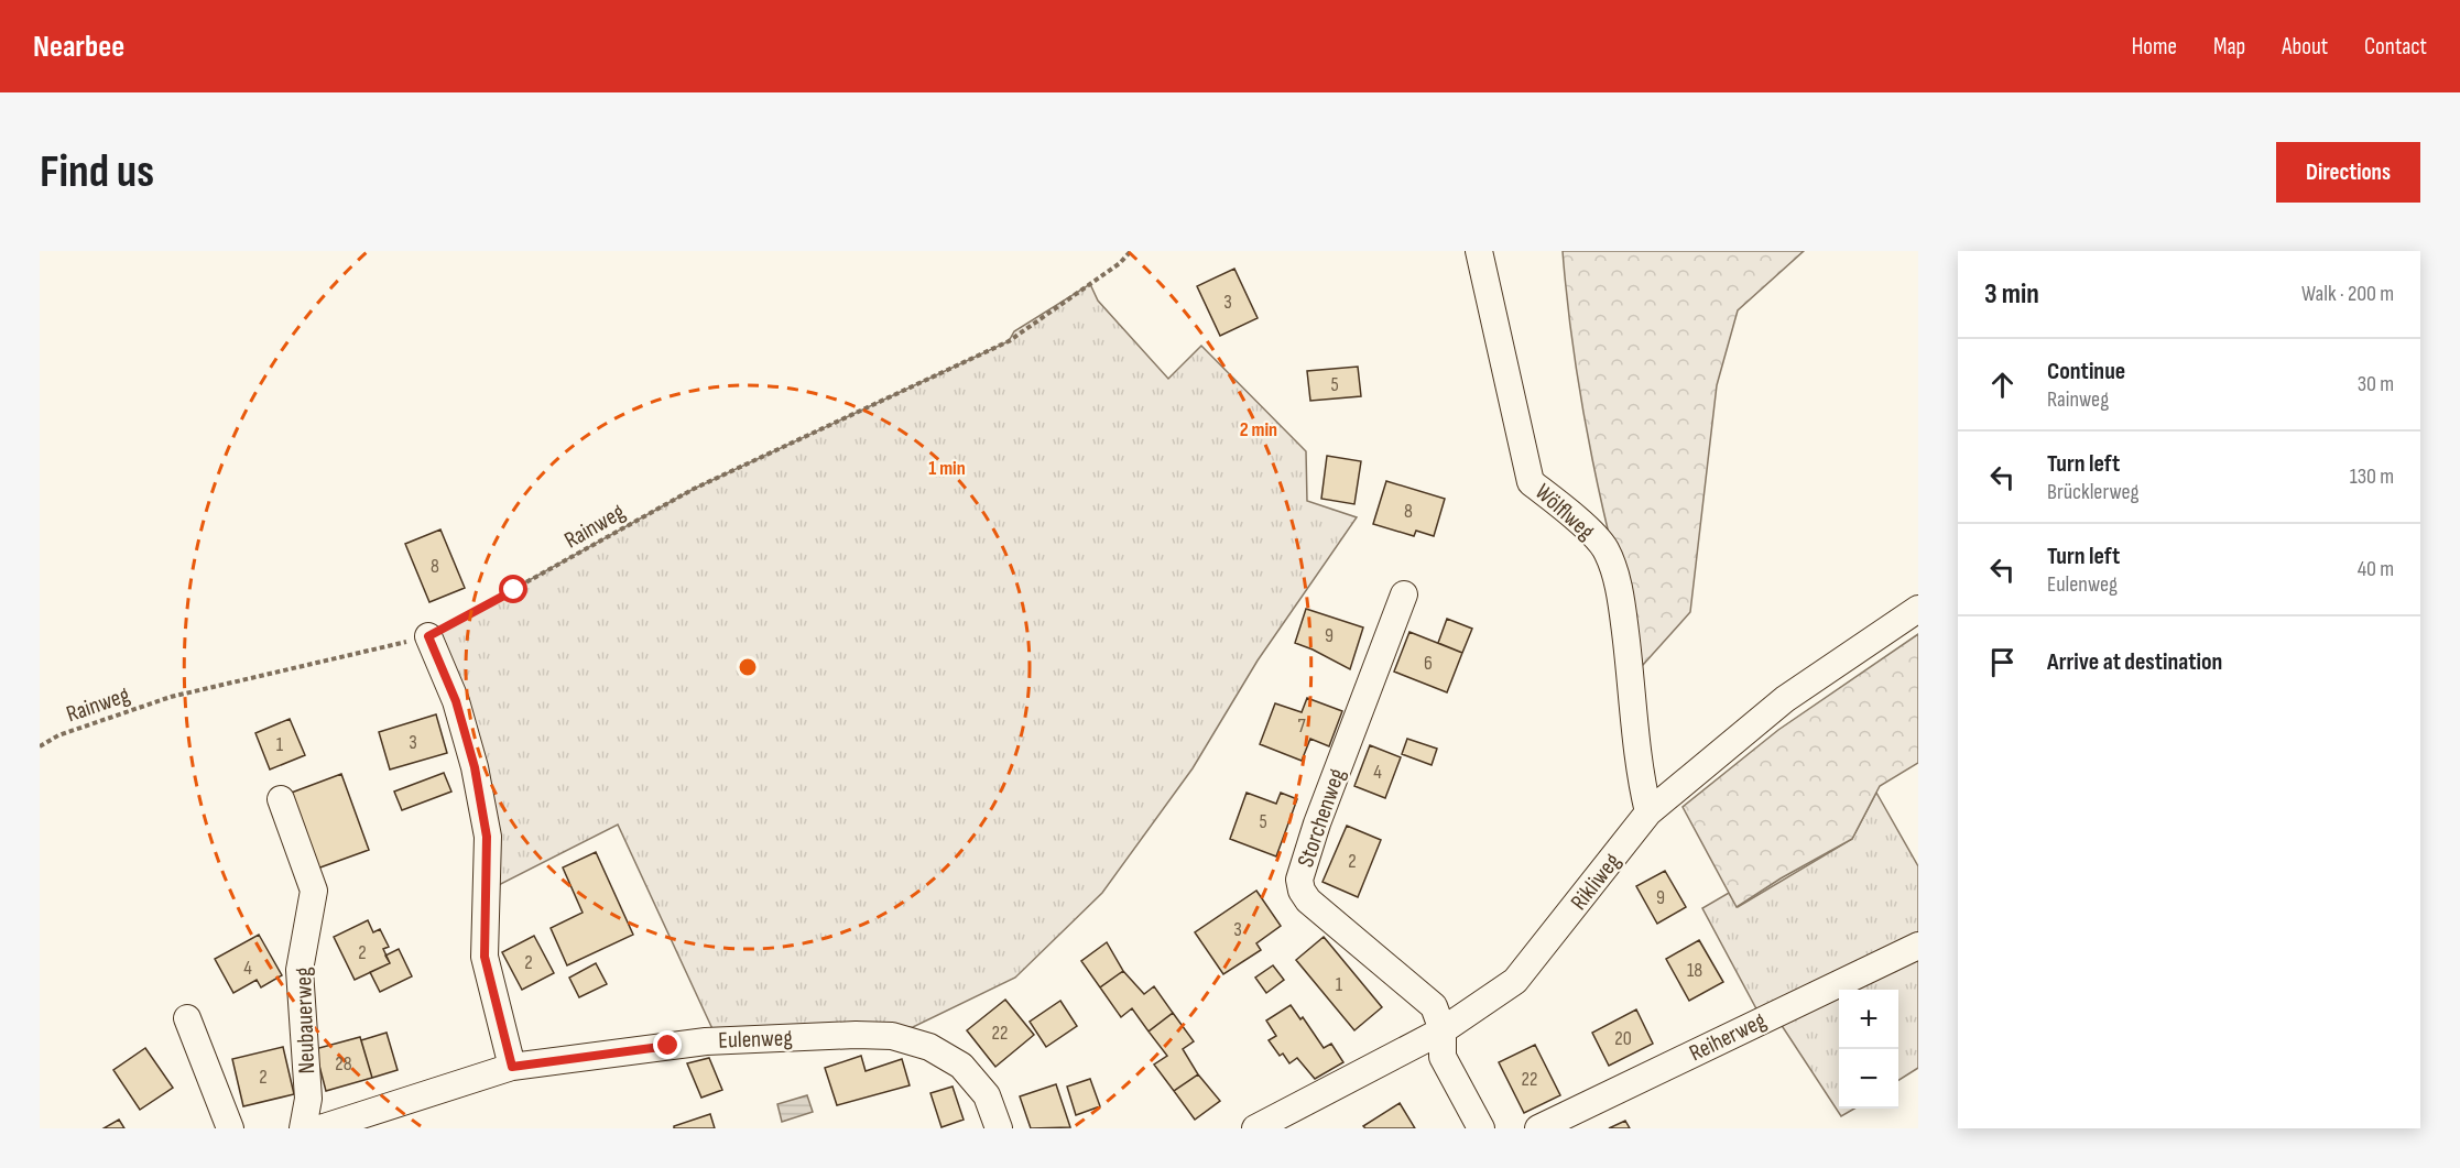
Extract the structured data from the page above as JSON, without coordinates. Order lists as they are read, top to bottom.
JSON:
{
  "streets": {
    "street": [
      "Wölflweg",
      "Storchenweg",
      "Rikliweg",
      "Neubauerweg",
      "Reiherweg",
      "Eulenweg"
    ],
    "path": ["Rainweg"]
  },
  "crossings": [
    ["Wölflweg", "Rikliweg"],
    ["Storchenweg", "Rikliweg"]
  ],
  "house_numbers": [
    "3",
    "5",
    "8",
    "8",
    "9",
    "6",
    "7",
    "3",
    "1",
    "4",
    "5",
    "2",
    "9",
    "3",
    "2",
    "2",
    "4",
    "18",
    "1",
    "22",
    "20",
    "28",
    "2",
    "22"
  ],
  "page": {
    "header": "Nearbee",
    "nav": [
      "Home",
      "Map",
      "About",
      "Contact"
    ],
    "buttons": "Directions",
    "title": "Find us",
    "heading": ["3 min", "Walk · 200 m"],
    "list": [
      ["Continue", "Rainweg", "30 m"],
      ["Turn left", "Brücklerweg", "130 m"],
      ["Turn left", "Eulenweg", "40 m"],
      "Arrive at destination"
    ],
    "map_buttons": ["+", "−"]
  },
  "rings": ["2 min", "1 min"]
}
